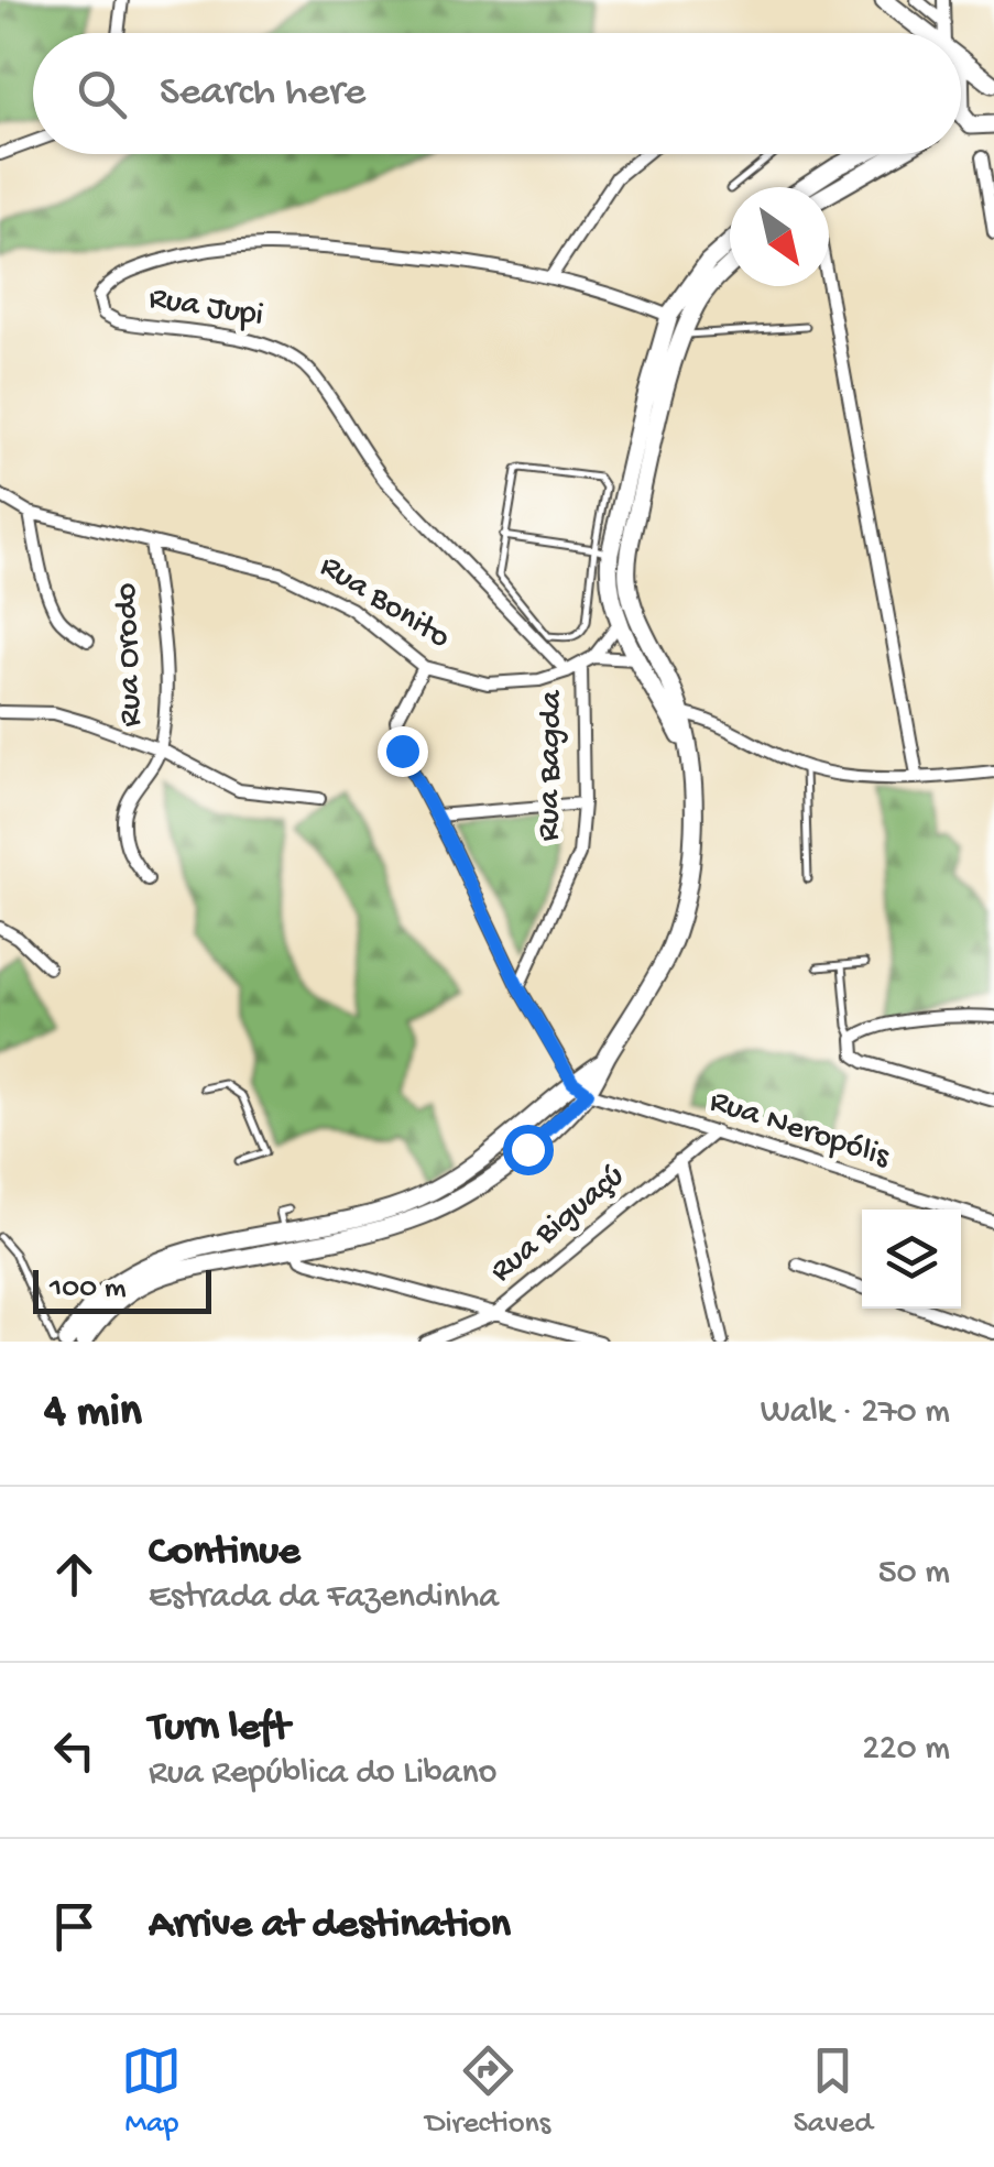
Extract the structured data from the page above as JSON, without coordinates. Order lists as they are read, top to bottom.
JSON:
{
  "streets": {
    "street": [
      "Rua Jupi",
      "Rua Bonito",
      "Rua Orodo",
      "Rua Bagda",
      "Rua Neropólis",
      "Rua Biguaçú"
    ]
  },
  "crossings": [
    ["Rua Jupi", "Rua Bonito"],
    ["Rua Bonito", "Rua Orodo"],
    ["Rua Bonito", "Rua Bagda"],
    ["Rua Neropólis", "Rua Biguaçú"]
  ],
  "scale_bar": "100 m",
  "north": "bottom right",
  "page": {
    "search": "Search here",
    "scale": "100 m",
    "heading": ["4 min", "Walk · 270 m"],
    "list": [
      ["Continue", "Estrada da Fazendinha", "50 m"],
      ["Turn left", "Rua República do Libano", "220 m"],
      "Arrive at destination"
    ],
    "nav": ["Map", "Directions", "Saved"]
  }
}
